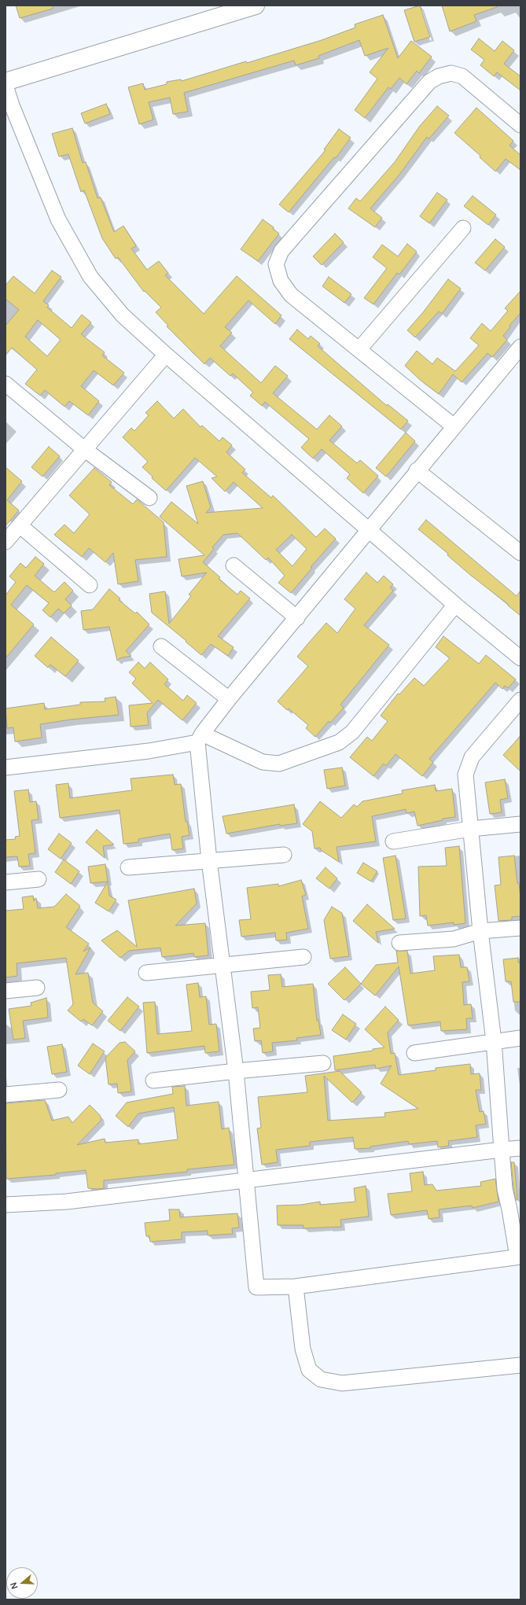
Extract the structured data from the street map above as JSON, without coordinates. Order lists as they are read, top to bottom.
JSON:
{
  "north": "left"
}
